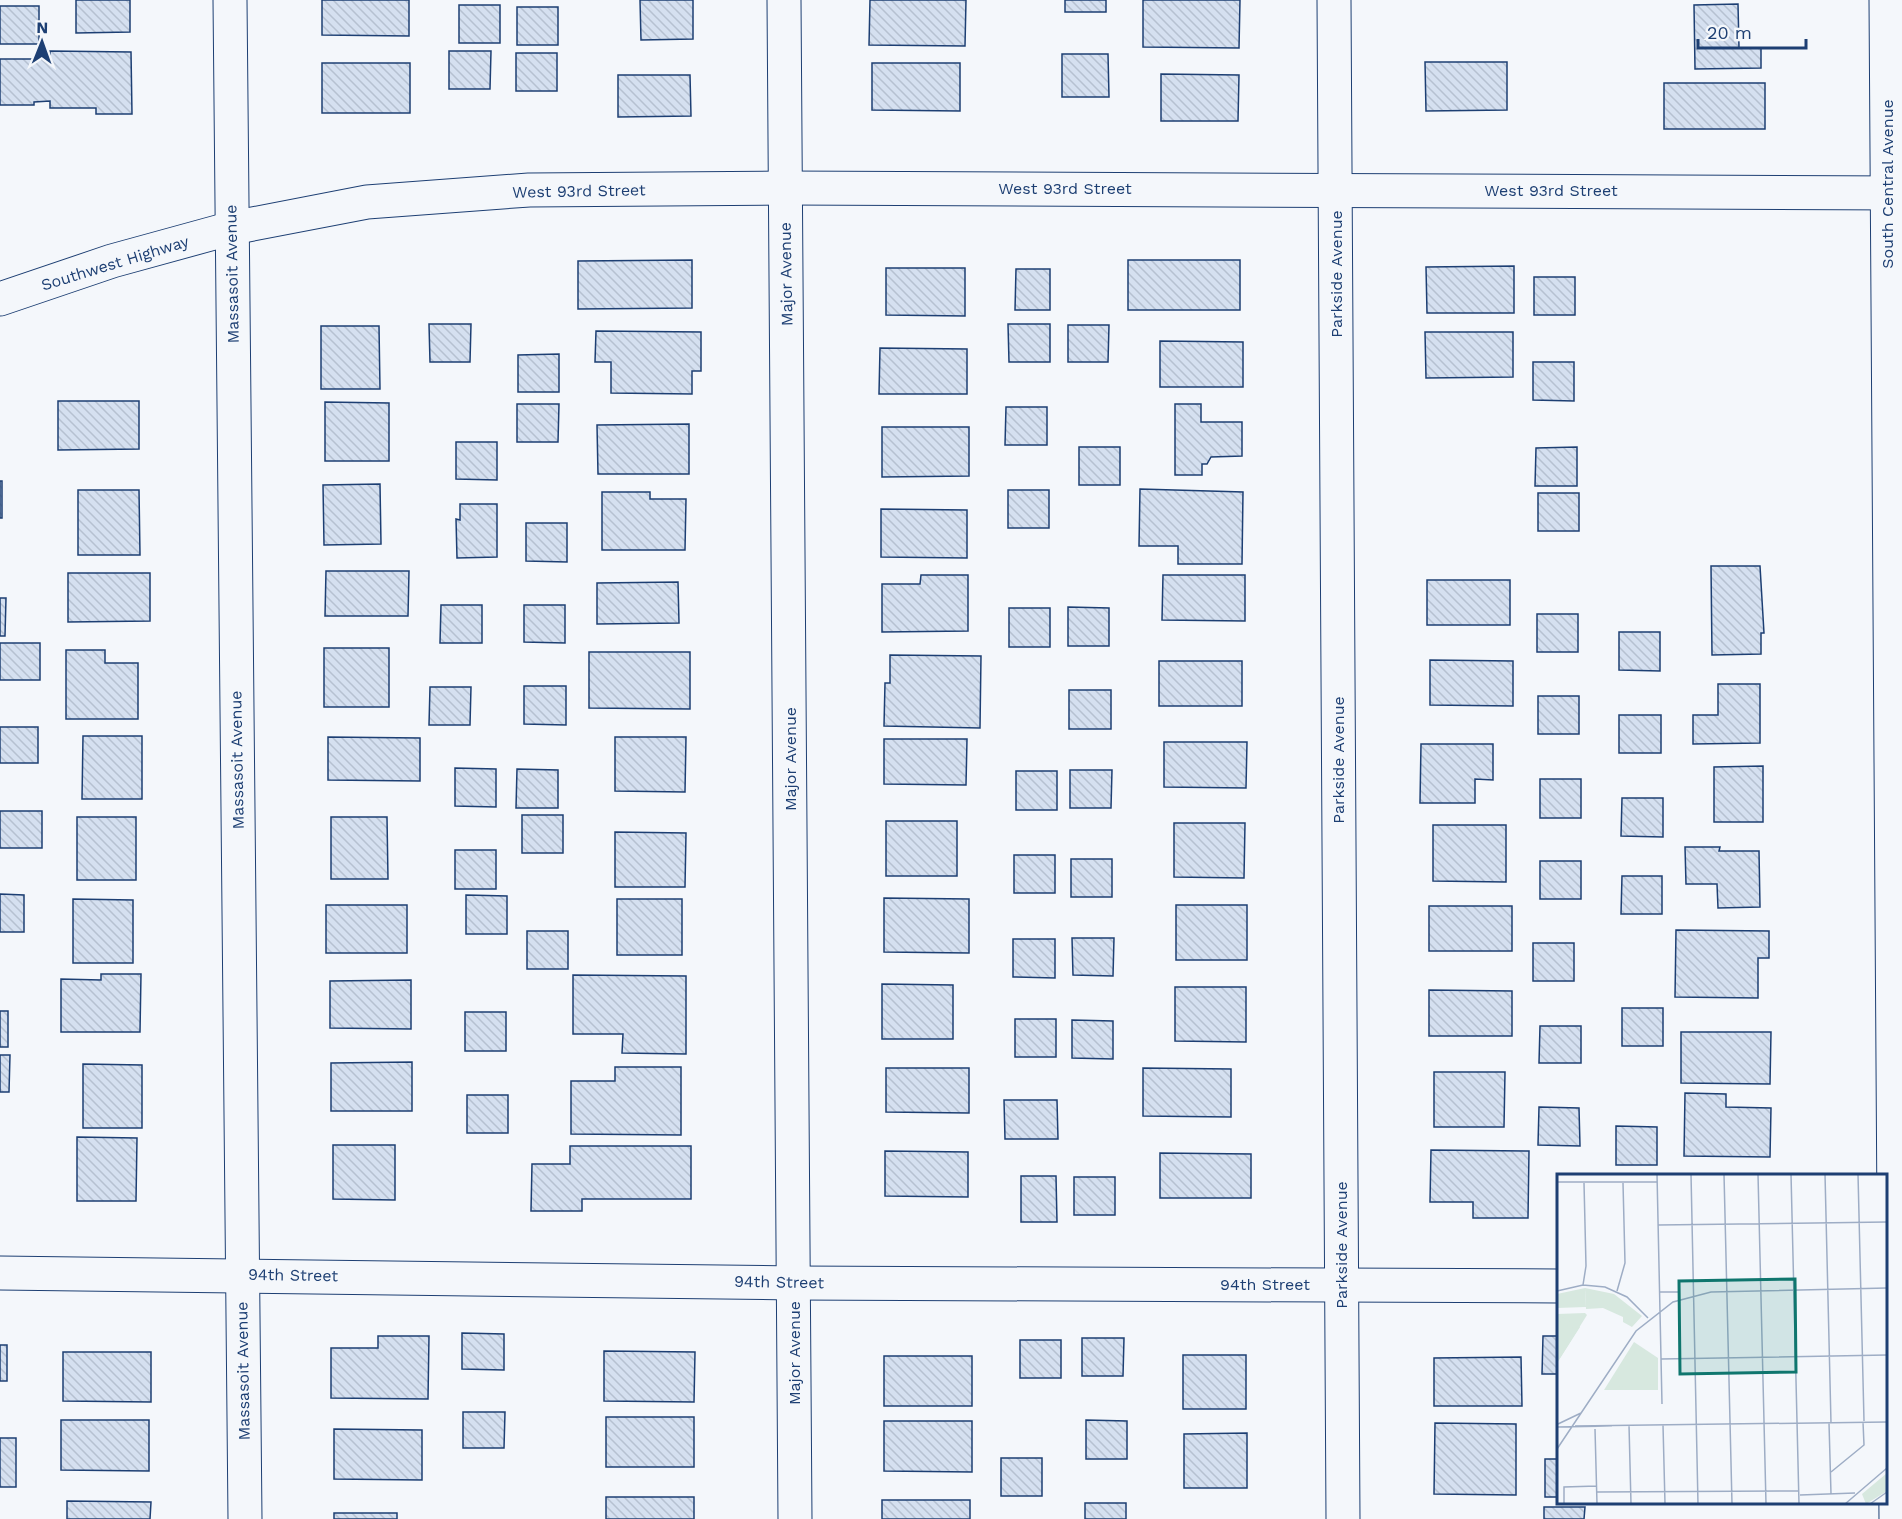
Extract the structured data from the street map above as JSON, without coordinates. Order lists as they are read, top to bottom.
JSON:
{
  "streets": {
    "street": [
      "South Central Avenue",
      "West 93rd Street",
      "Southwest Highway",
      "Massasoit Avenue",
      "Major Avenue",
      "Parkside Avenue",
      "94th Street"
    ]
  },
  "crossings": [
    ["South Central Avenue", "West 93rd Street"],
    ["West 93rd Street", "Southwest Highway"],
    ["West 93rd Street", "Massasoit Avenue"],
    ["West 93rd Street", "Major Avenue"],
    ["West 93rd Street", "Parkside Avenue"],
    ["Southwest Highway", "Massasoit Avenue"],
    ["Massasoit Avenue", "94th Street"],
    ["Major Avenue", "94th Street"],
    ["Parkside Avenue", "94th Street"]
  ],
  "scale_bar": "20 m",
  "north": "top"
}
